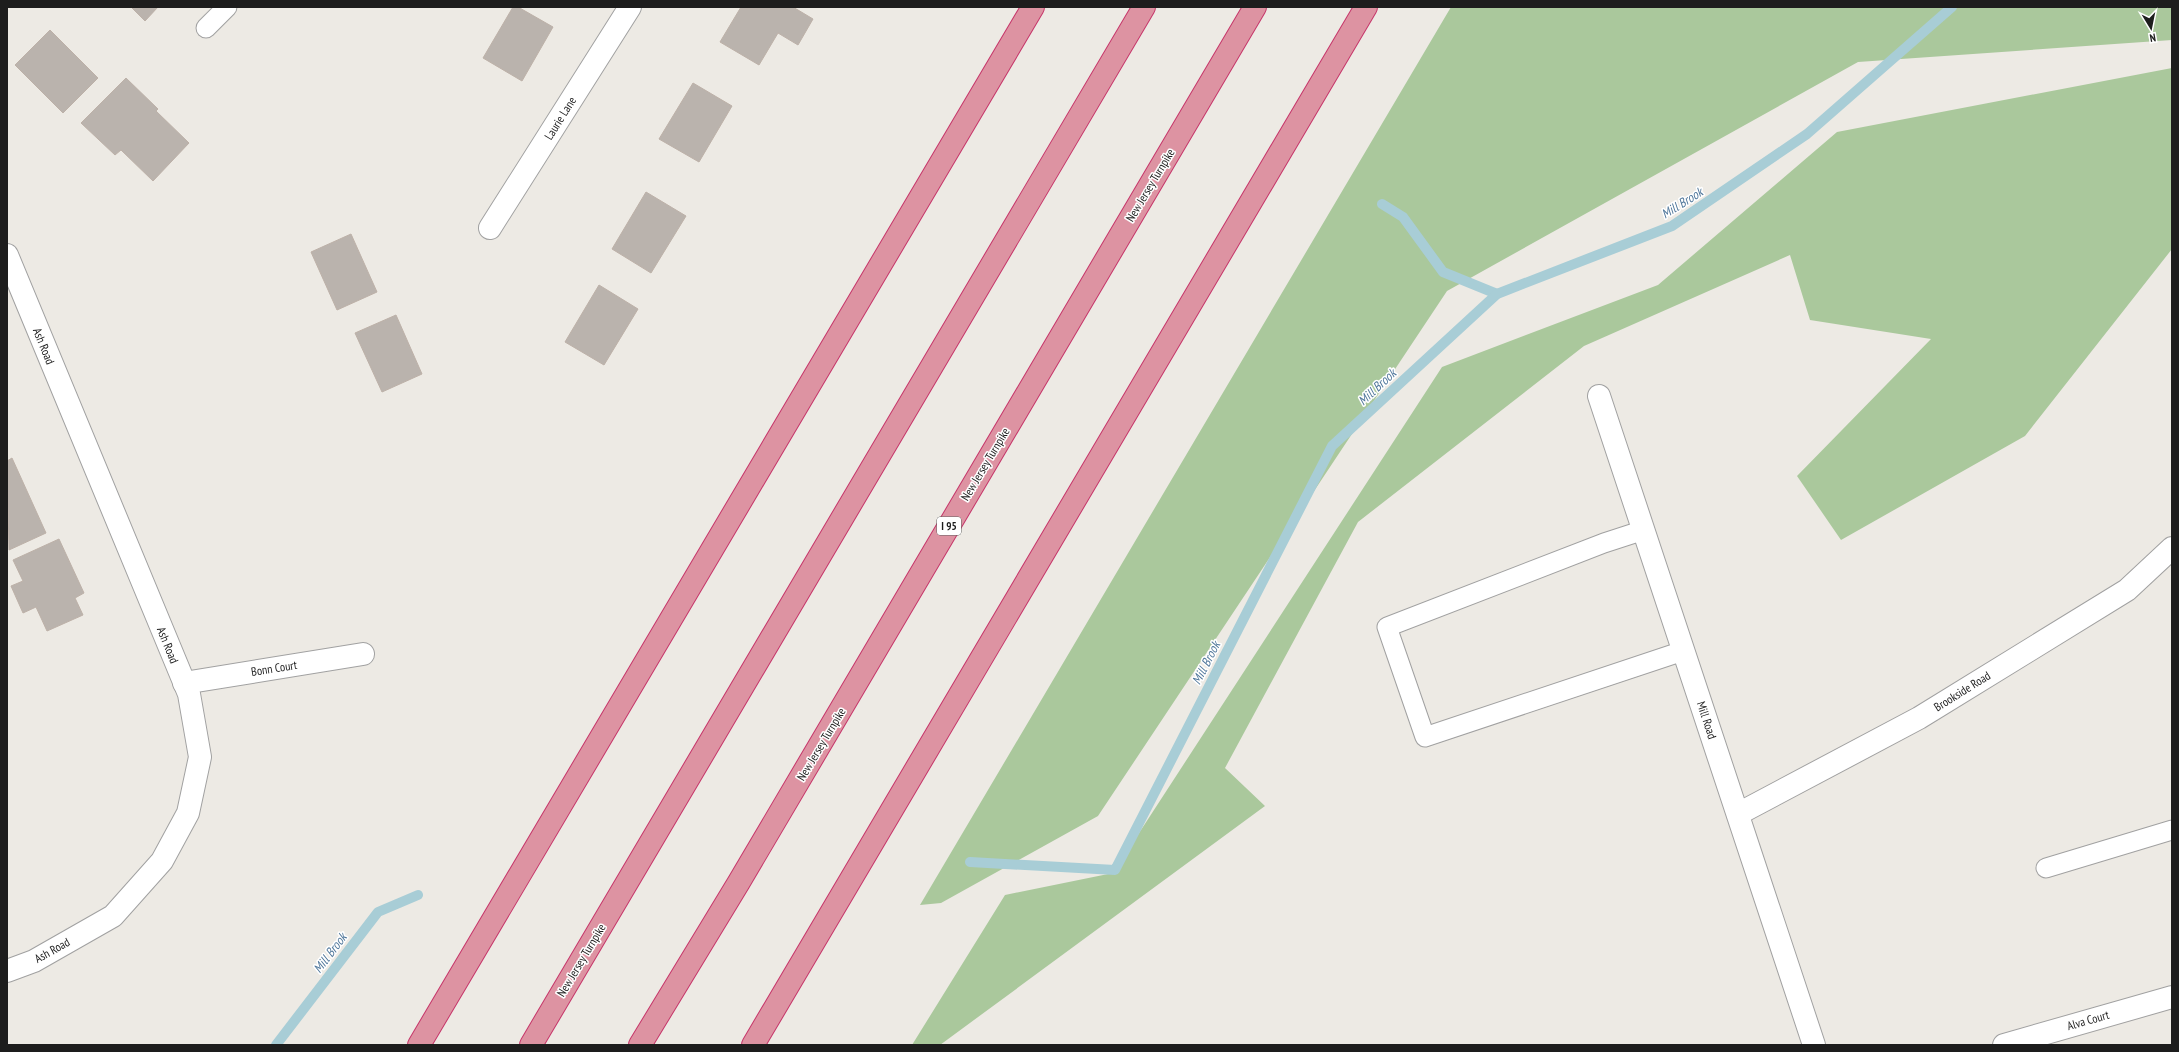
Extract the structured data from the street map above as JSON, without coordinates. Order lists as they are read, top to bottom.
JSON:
{
  "streets": {
    "highway": ["New Jersey Turnpike", "I 95"],
    "street": [
      "Laurie Lane",
      "Ash Road",
      "Bonn Court",
      "Brookside Road",
      "Mill Road",
      "Alva Court"
    ]
  },
  "crossings": [
    ["Ash Road", "Bonn Court"],
    ["Brookside Road", "Mill Road"]
  ],
  "water": ["Mill Brook"],
  "north": "bottom"
}
